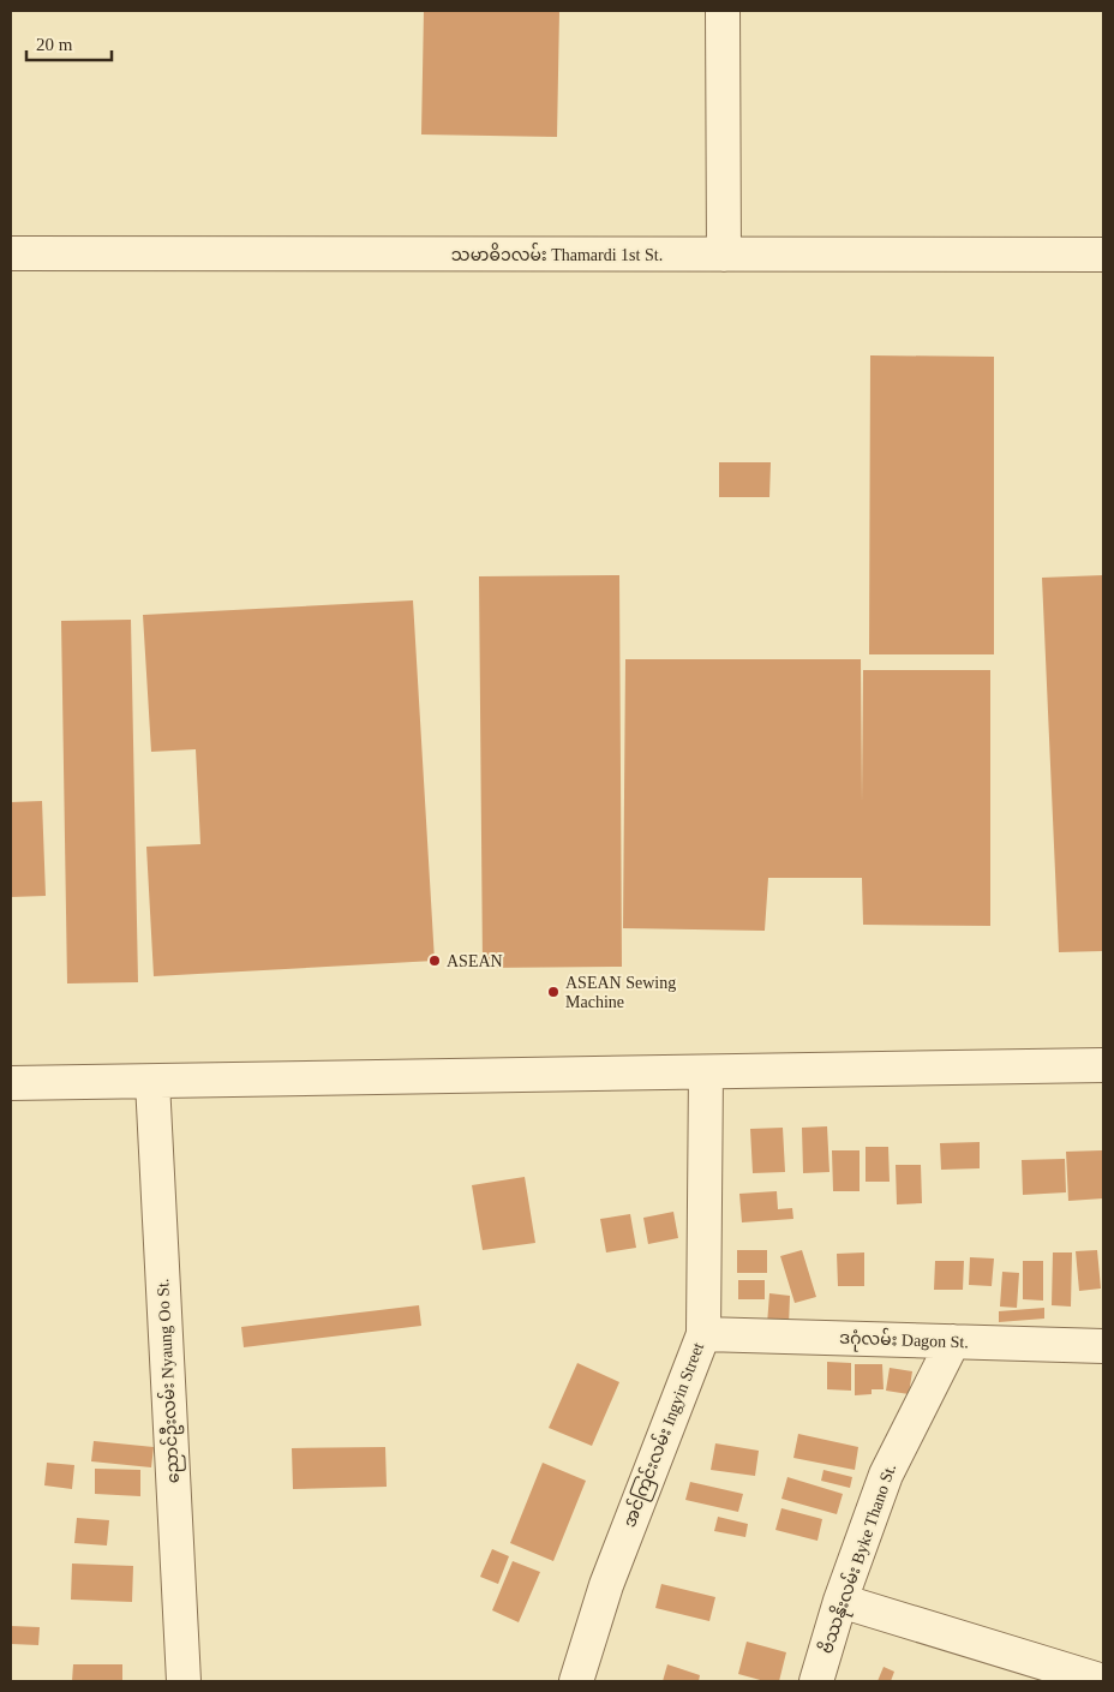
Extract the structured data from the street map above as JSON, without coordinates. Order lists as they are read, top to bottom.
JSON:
{
  "streets": {
    "street": [
      "သမာဓိ၁လမ်း Thamardi 1st St.",
      "ဒဂုံလမ်း Dagon St.",
      "ညောင်ဦးလမ်း Nyaung Oo St.",
      "အင်ကြင်းလမ်း Ingyin Street",
      "ဗိဿနိုးလမ်း Byke Thano St."
    ]
  },
  "crossings": [
    ["ဒဂုံလမ်း Dagon St.", "အင်ကြင်းလမ်း Ingyin Street"],
    ["ဒဂုံလမ်း Dagon St.", "ဗိဿနိုးလမ်း Byke Thano St."]
  ],
  "places": ["ASEAN", "ASEAN Sewing Machine"],
  "scale_bar": "20 m"
}
